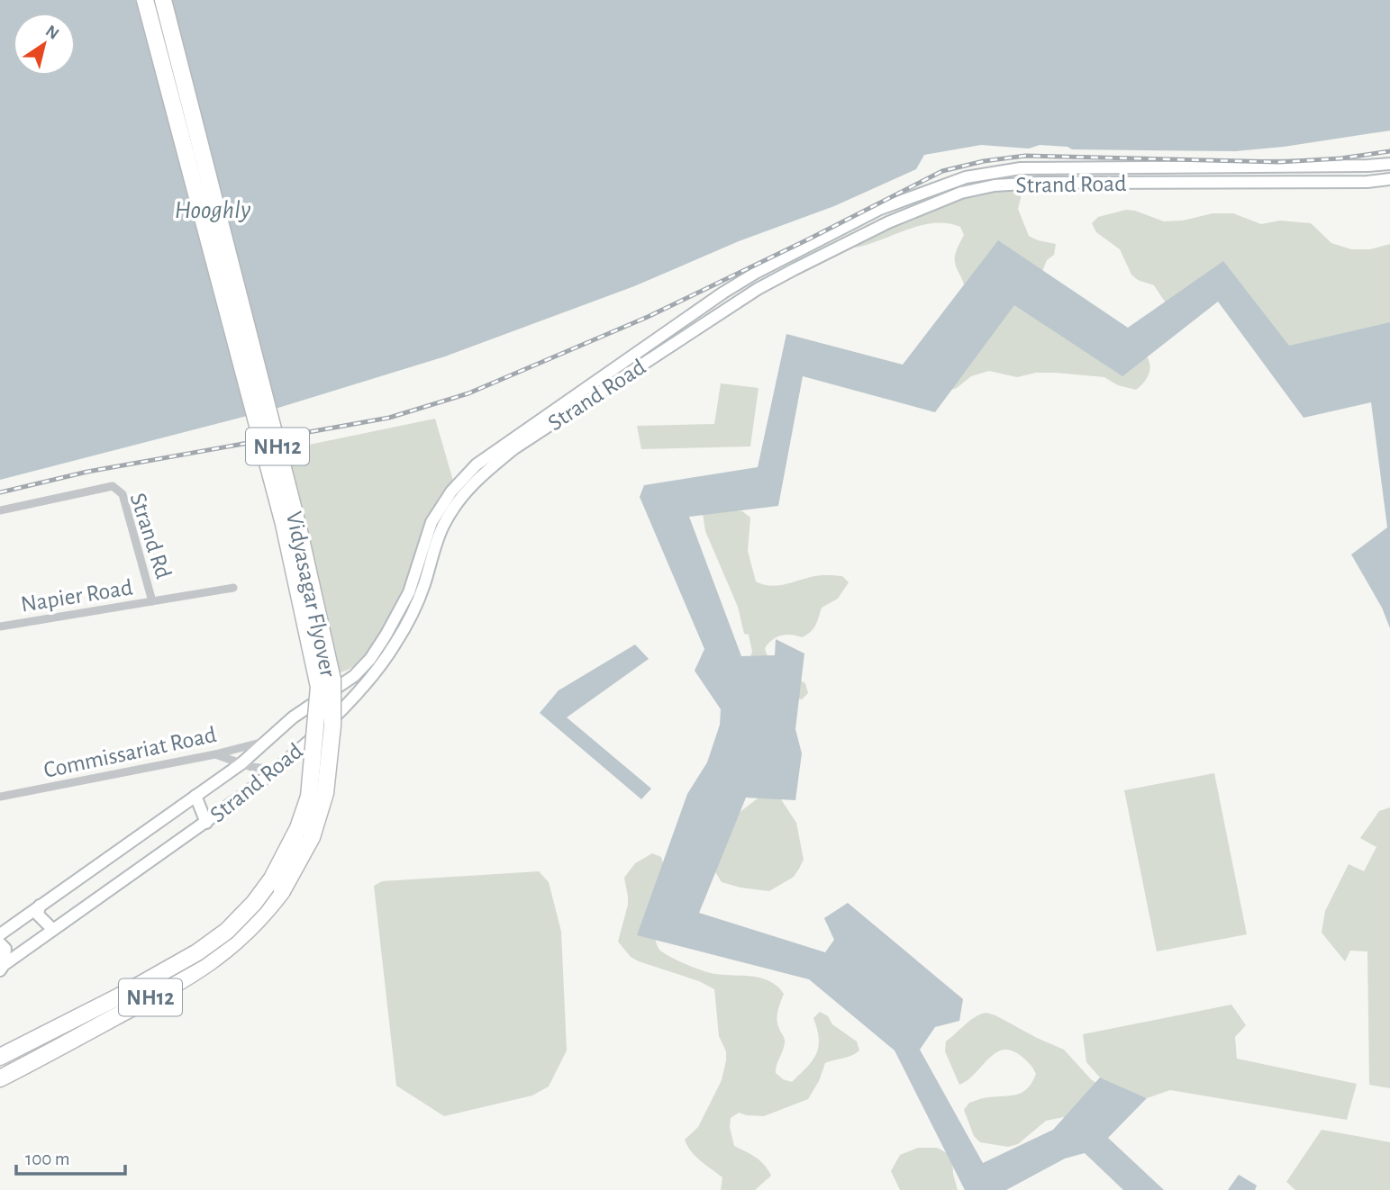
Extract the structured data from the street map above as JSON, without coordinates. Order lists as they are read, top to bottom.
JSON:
{
  "streets": {
    "highway": ["NH12", "Vidyasagar Flyover"],
    "main road": ["Strand Road"],
    "street": ["Strand Rd", "Napier Road", "Commissariat Road"]
  },
  "crossings": [
    ["Strand Road", "Commissariat Road"],
    ["Strand Rd", "Napier Road"]
  ],
  "water": ["Hooghly"],
  "scale_bar": "100 m",
  "north": "top right"
}
